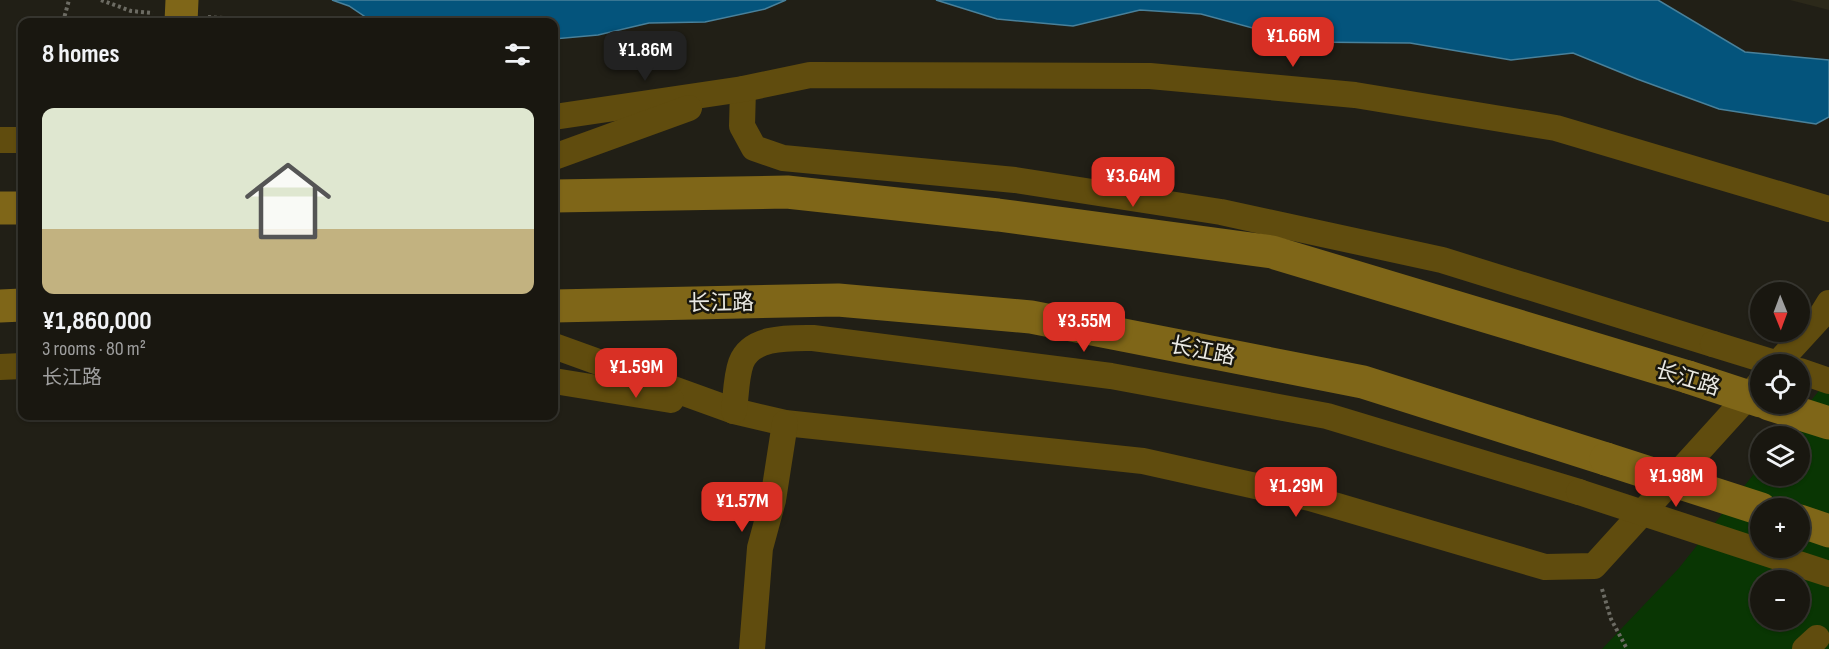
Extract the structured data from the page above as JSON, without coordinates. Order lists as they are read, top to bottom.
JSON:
{
  "streets": {
    "main road": ["长江路"]
  },
  "north": "bottom",
  "page": {
    "price": [
      "¥1.66M",
      "¥1.86M",
      "¥3.64M",
      "¥3.55M",
      "¥1.59M",
      "¥1.98M",
      "¥1.29M",
      "¥1.57M"
    ],
    "heading": "8 homes",
    "list": [
      {
        "name": "¥1,860,000",
        "note": "3 rooms · 80 m² · 长江路"
      }
    ],
    "map_buttons": ["+", "−"]
  }
}
